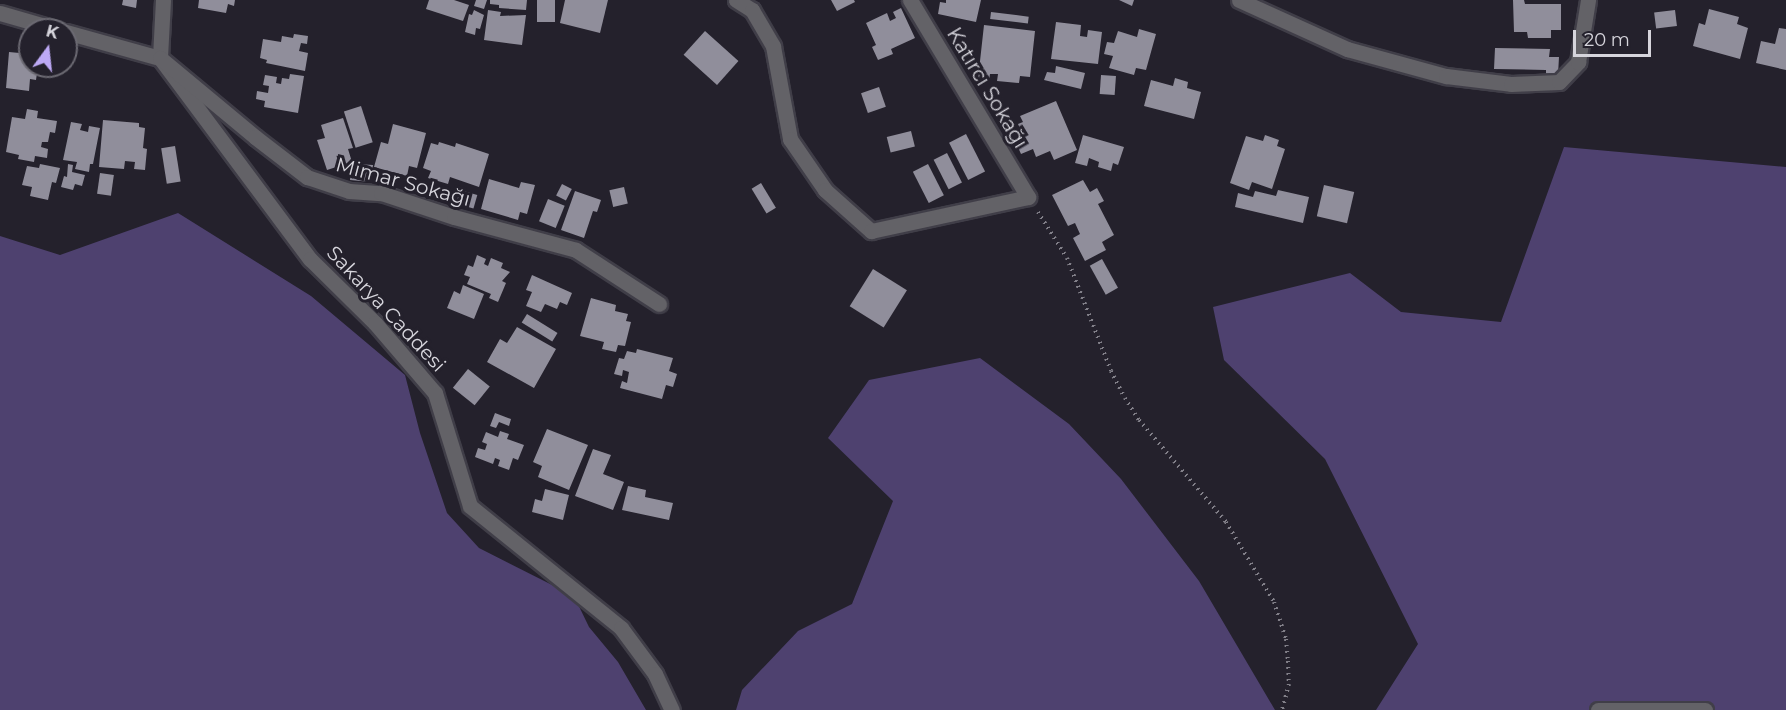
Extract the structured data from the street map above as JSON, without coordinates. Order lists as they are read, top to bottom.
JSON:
{
  "streets": {
    "street": ["Katırcı Sokağı", "Mimar Sokağı", "Sakarya Caddesi"]
  },
  "crossings": [
    ["Mimar Sokağı", "Sakarya Caddesi"]
  ],
  "scale_bar": "20 m",
  "north": "top"
}
